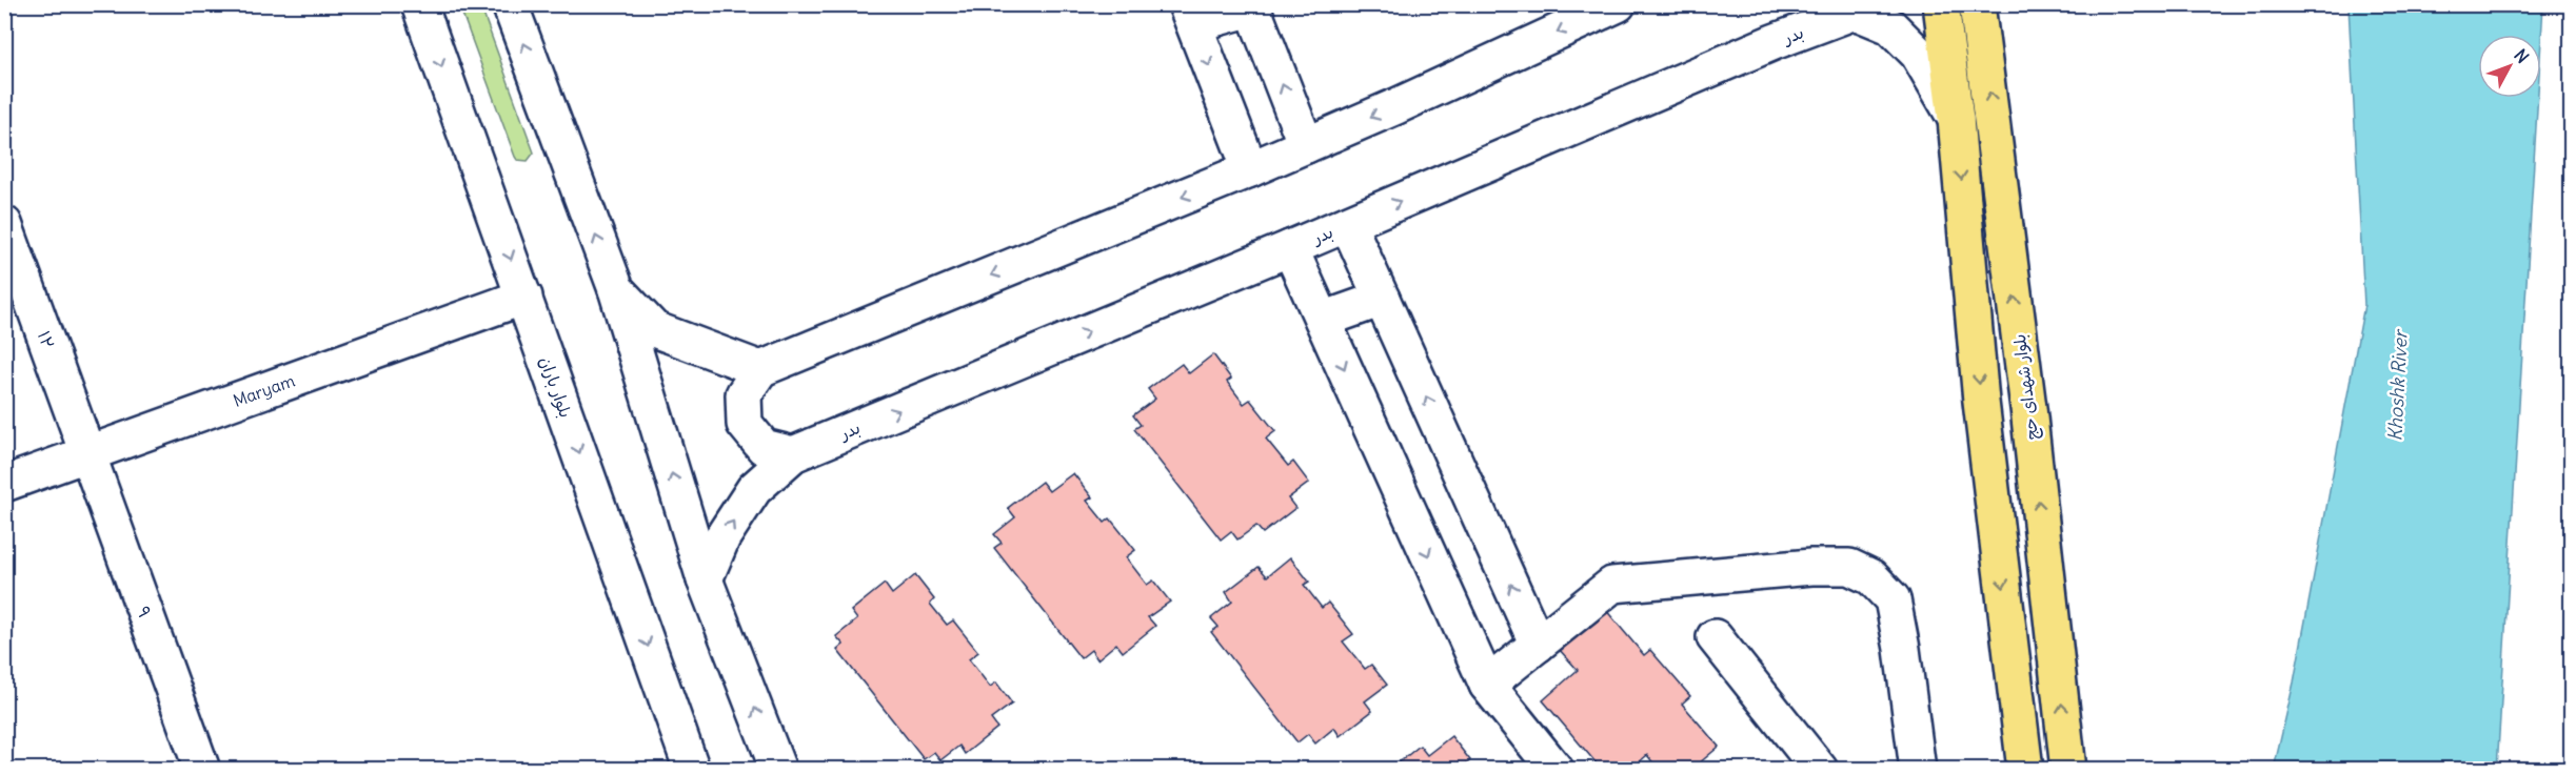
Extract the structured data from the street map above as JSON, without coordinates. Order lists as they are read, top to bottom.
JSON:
{
  "streets": {
    "main road": ["بلوار شهدای حج"],
    "street": [
      "بدر",
      "۱۲",
      "بلوار باران",
      "Maryam",
      "۹"
    ]
  },
  "crossings": [
    ["۱۲", "Maryam"],
    ["۱۲", "۹"],
    ["بلوار باران", "Maryam"],
    ["Maryam", "۹"]
  ],
  "water": ["Khoshk River"],
  "north": "top right"
}
